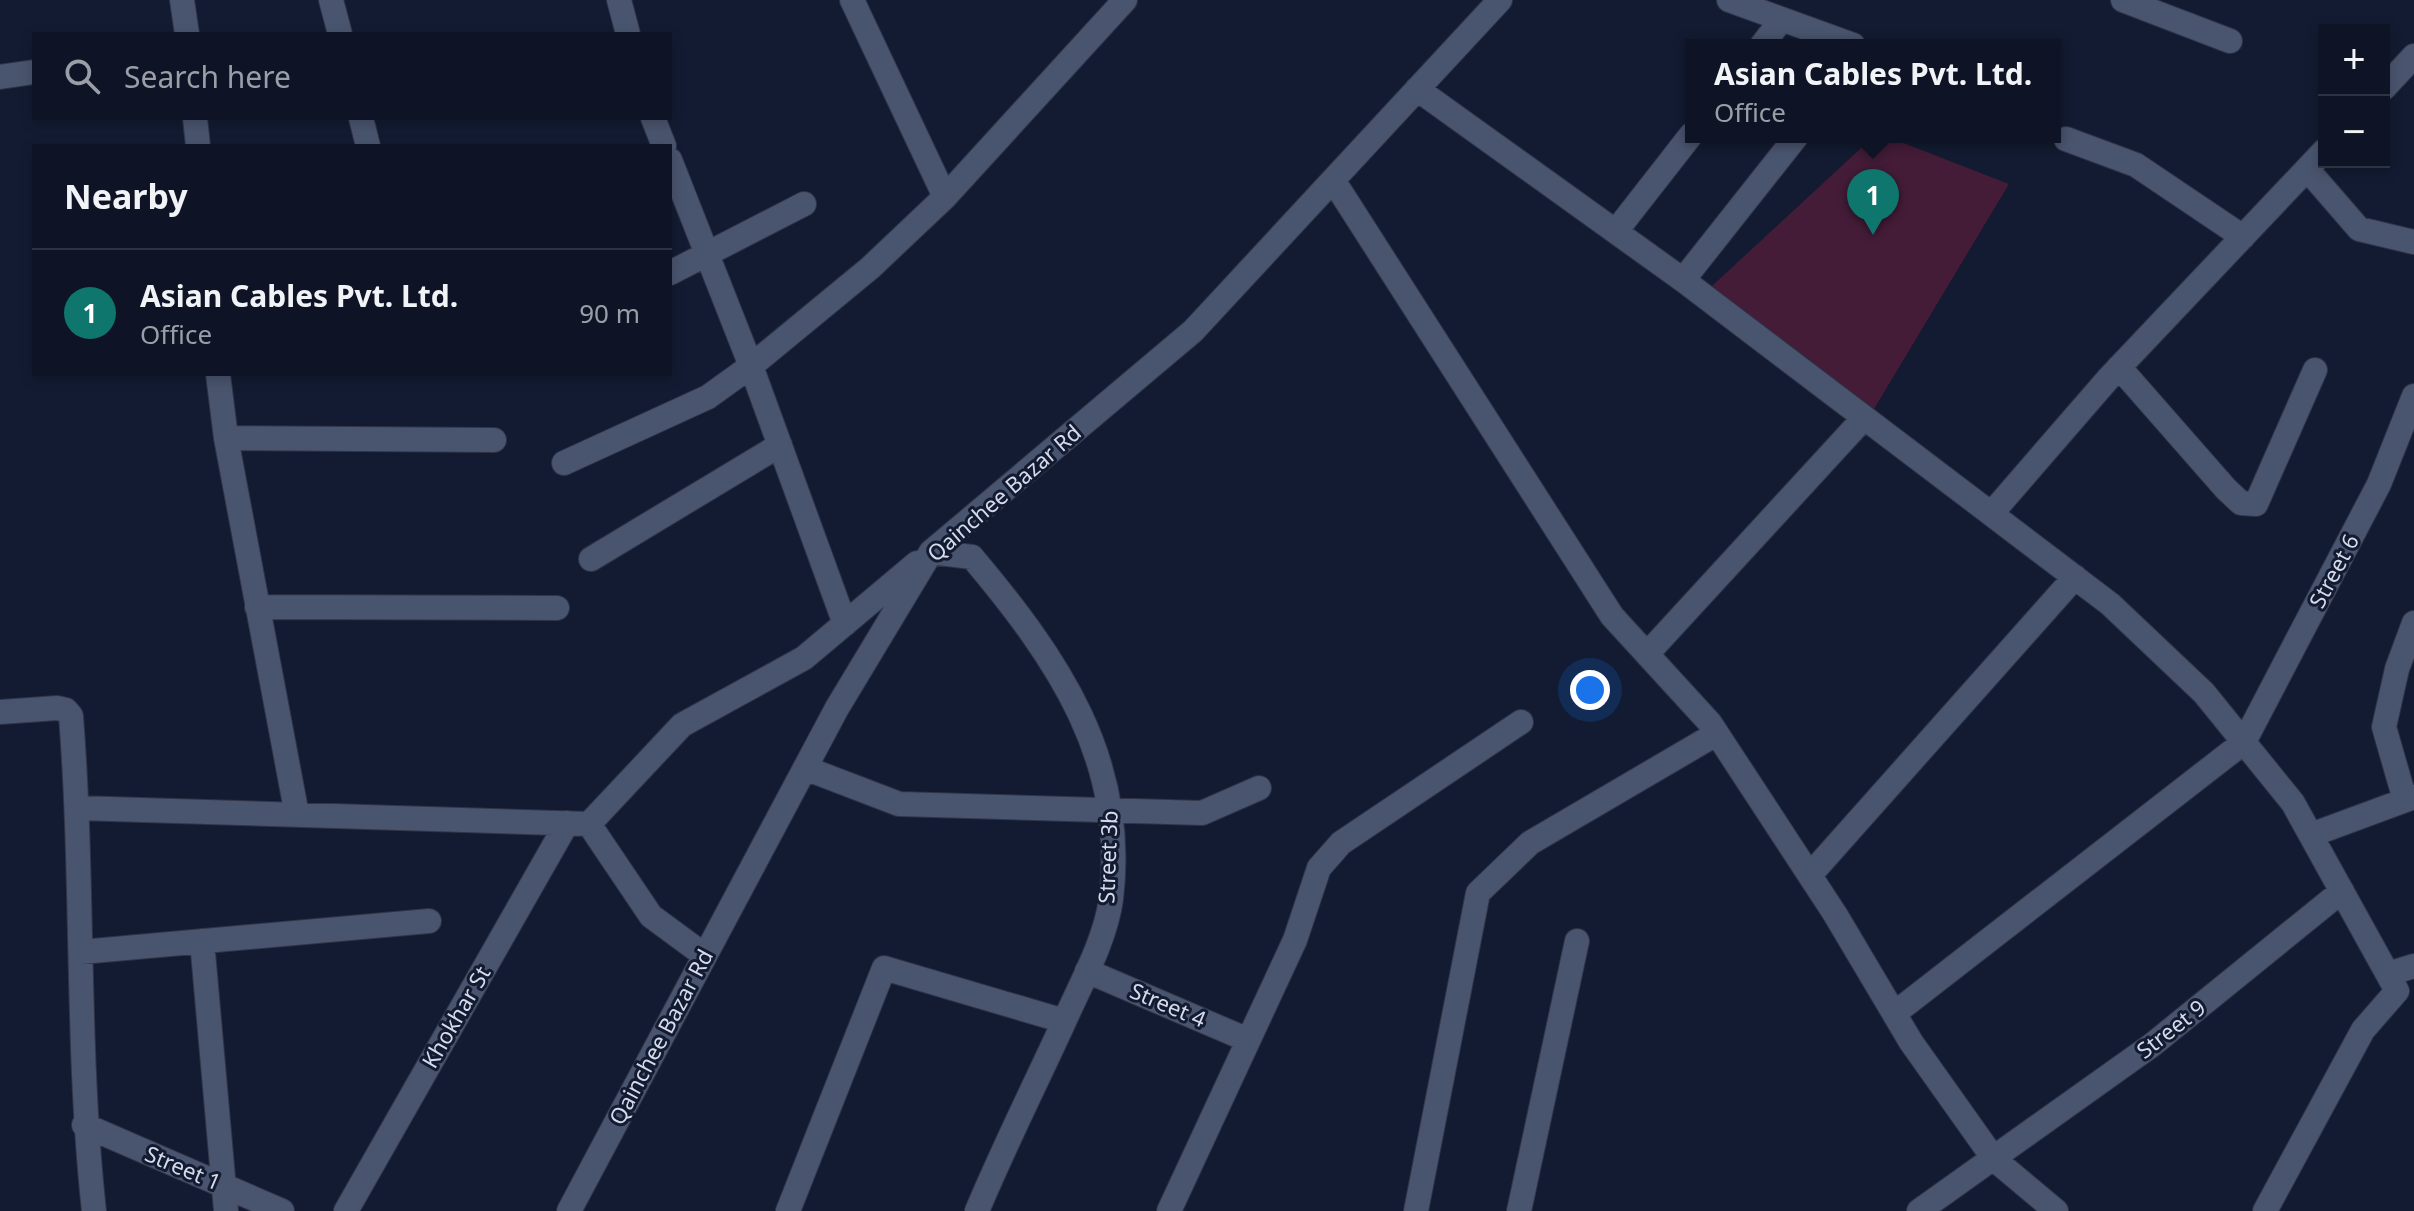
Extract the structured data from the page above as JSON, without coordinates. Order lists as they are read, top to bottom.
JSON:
{
  "streets": {
    "street": [
      "Qainchee Bazar Rd",
      "Street 6",
      "Street 3b",
      "Street 4",
      "Khokhar St",
      "Street 9",
      "Street 1"
    ]
  },
  "crossings": [
    ["Qainchee Bazar Rd", "Street 3b"],
    ["Qainchee Bazar Rd", "Khokhar St"],
    ["Street 3b", "Street 4"],
    ["Street 3b", "Khokhar St"]
  ],
  "page": {
    "map_buttons": ["+", "−"],
    "search": "Search here",
    "popup": ["Asian Cables Pvt. Ltd.", "Office"],
    "heading": "Nearby",
    "pins": "1",
    "list": [
      {
        "mark": "1",
        "name": "Asian Cables Pvt. Ltd.",
        "note": "Office",
        "value": "90 m"
      }
    ]
  }
}
